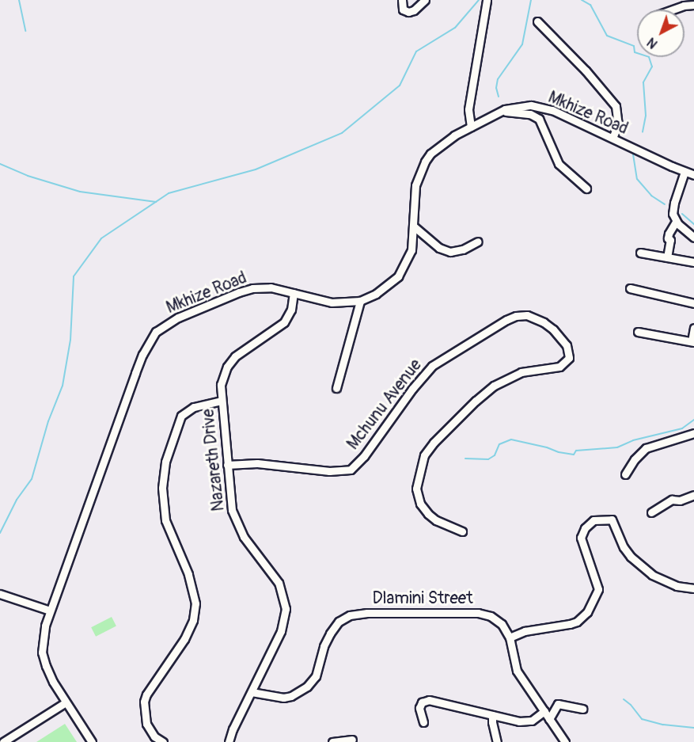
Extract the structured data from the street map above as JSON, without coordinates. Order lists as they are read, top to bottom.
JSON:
{
  "streets": {
    "street": [
      "Mkhize Road",
      "Mchunu Avenue",
      "Nazareth Drive",
      "Dlamini Street"
    ]
  },
  "crossings": [
    ["Mkhize Road", "Nazareth Drive"],
    ["Mchunu Avenue", "Nazareth Drive"],
    ["Nazareth Drive", "Dlamini Street"]
  ],
  "north": "bottom left"
}
